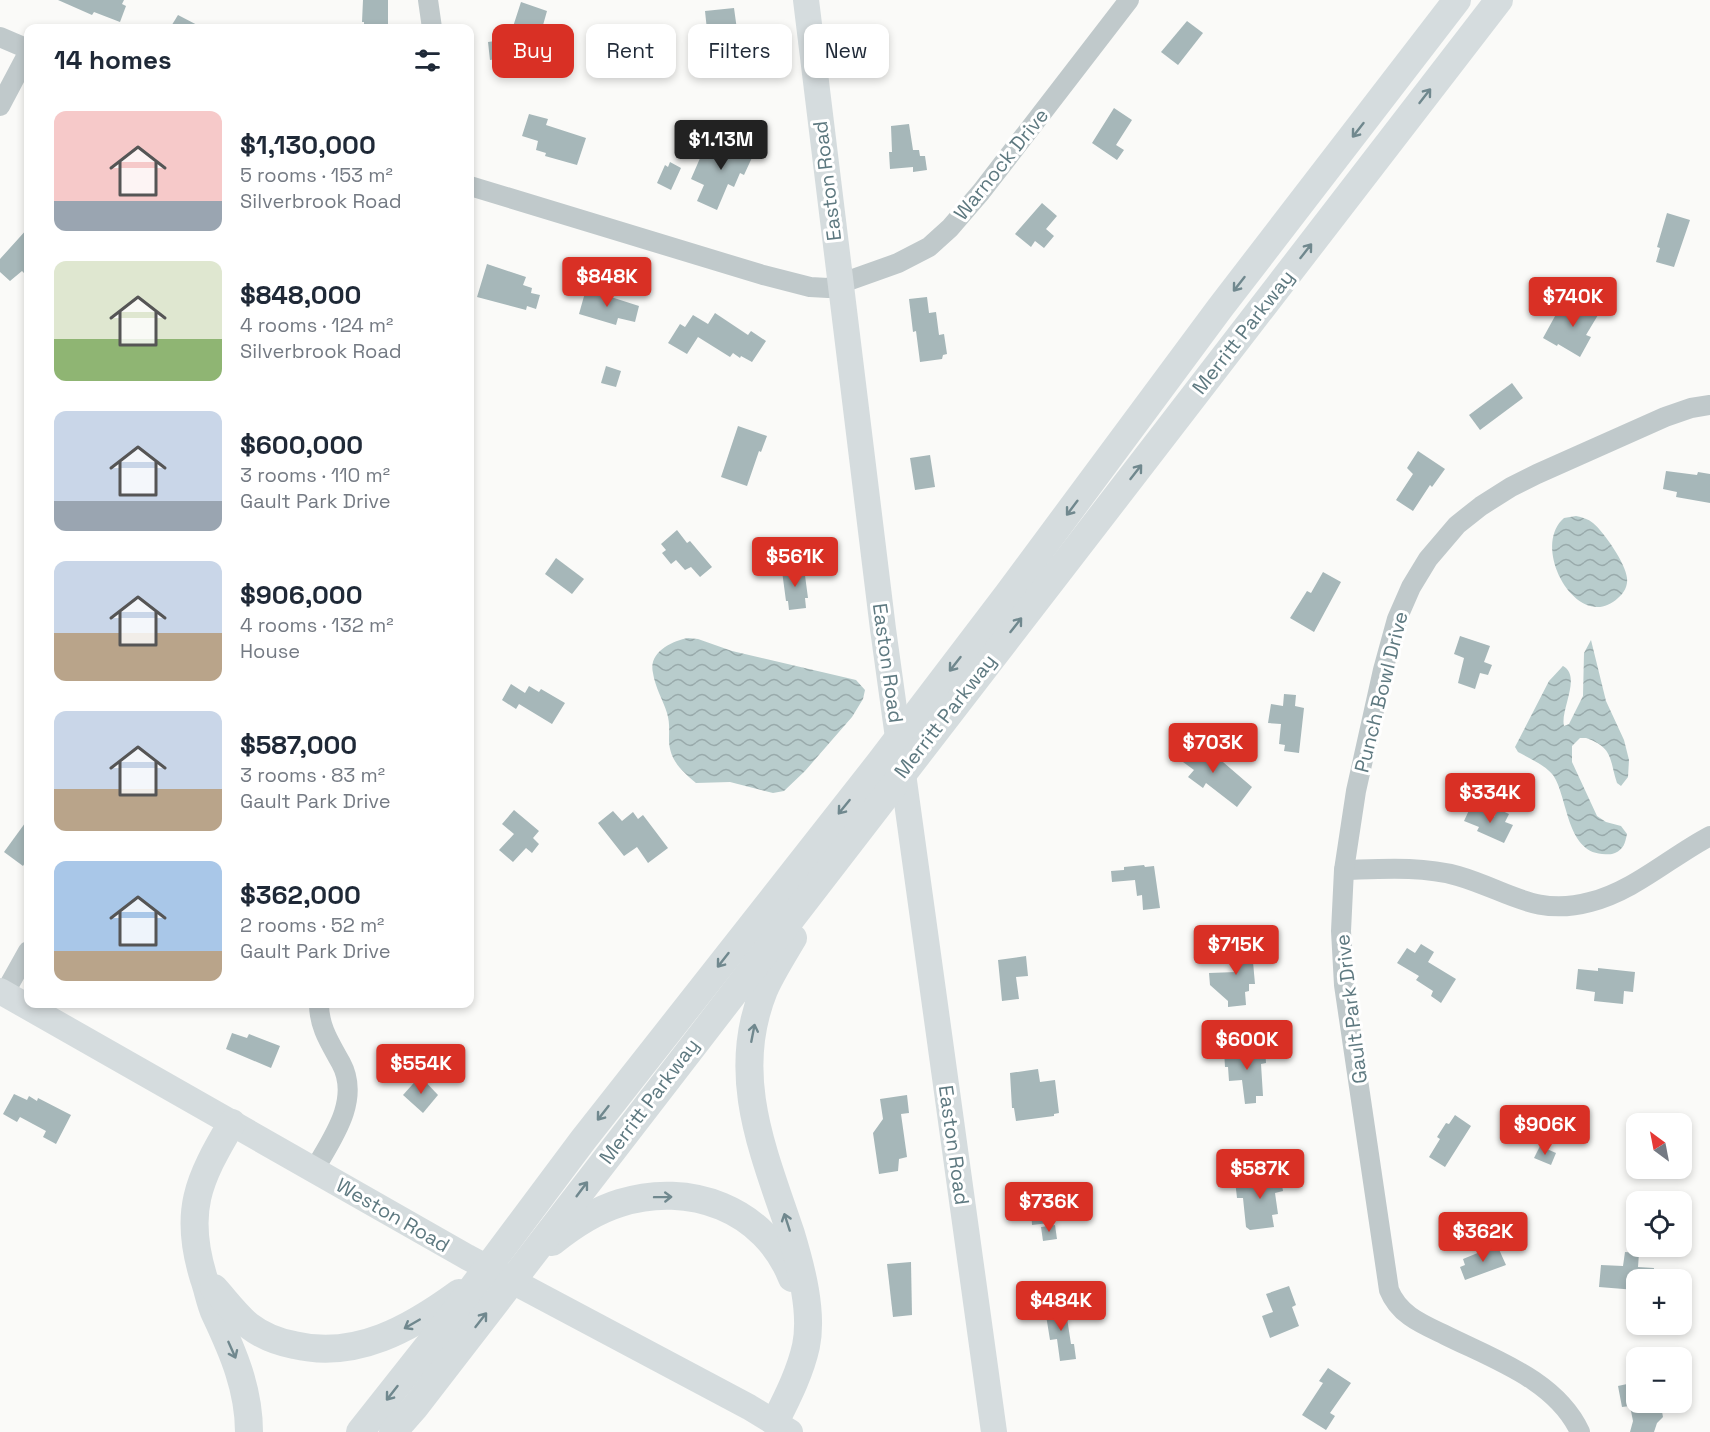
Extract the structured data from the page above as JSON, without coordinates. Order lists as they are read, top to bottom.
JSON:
{
  "streets": {
    "highway": ["Merritt Parkway"],
    "main road": ["Easton Road", "Weston Road"],
    "street": ["Warnock Drive", "Punch Bowl Drive", "Gault Park Drive"]
  },
  "crossings": [
    ["Warnock Drive", "Easton Road"],
    ["Punch Bowl Drive", "Gault Park Drive"]
  ],
  "north": "top left",
  "page": {
    "chip": [
      "Buy",
      "Rent",
      "Filters",
      "New"
    ],
    "heading": "14 homes",
    "list": [
      {
        "name": "$1,130,000",
        "note": "5 rooms · 153 m² · Silverbrook Road"
      },
      {
        "name": "$848,000",
        "note": "4 rooms · 124 m² · Silverbrook Road"
      },
      {
        "name": "$600,000",
        "note": "3 rooms · 110 m² · Gault Park Drive"
      },
      {
        "name": "$906,000",
        "note": "4 rooms · 132 m² · House"
      },
      {
        "name": "$587,000",
        "note": "3 rooms · 83 m² · Gault Park Drive"
      },
      {
        "name": "$362,000",
        "note": "2 rooms · 52 m² · Gault Park Drive"
      }
    ],
    "price": [
      "$1.13M",
      "$848K",
      "$740K",
      "$561K",
      "$703K",
      "$334K",
      "$715K",
      "$600K",
      "$554K",
      "$906K",
      "$587K",
      "$736K",
      "$362K",
      "$484K"
    ],
    "map_buttons": ["+", "−"]
  }
}
